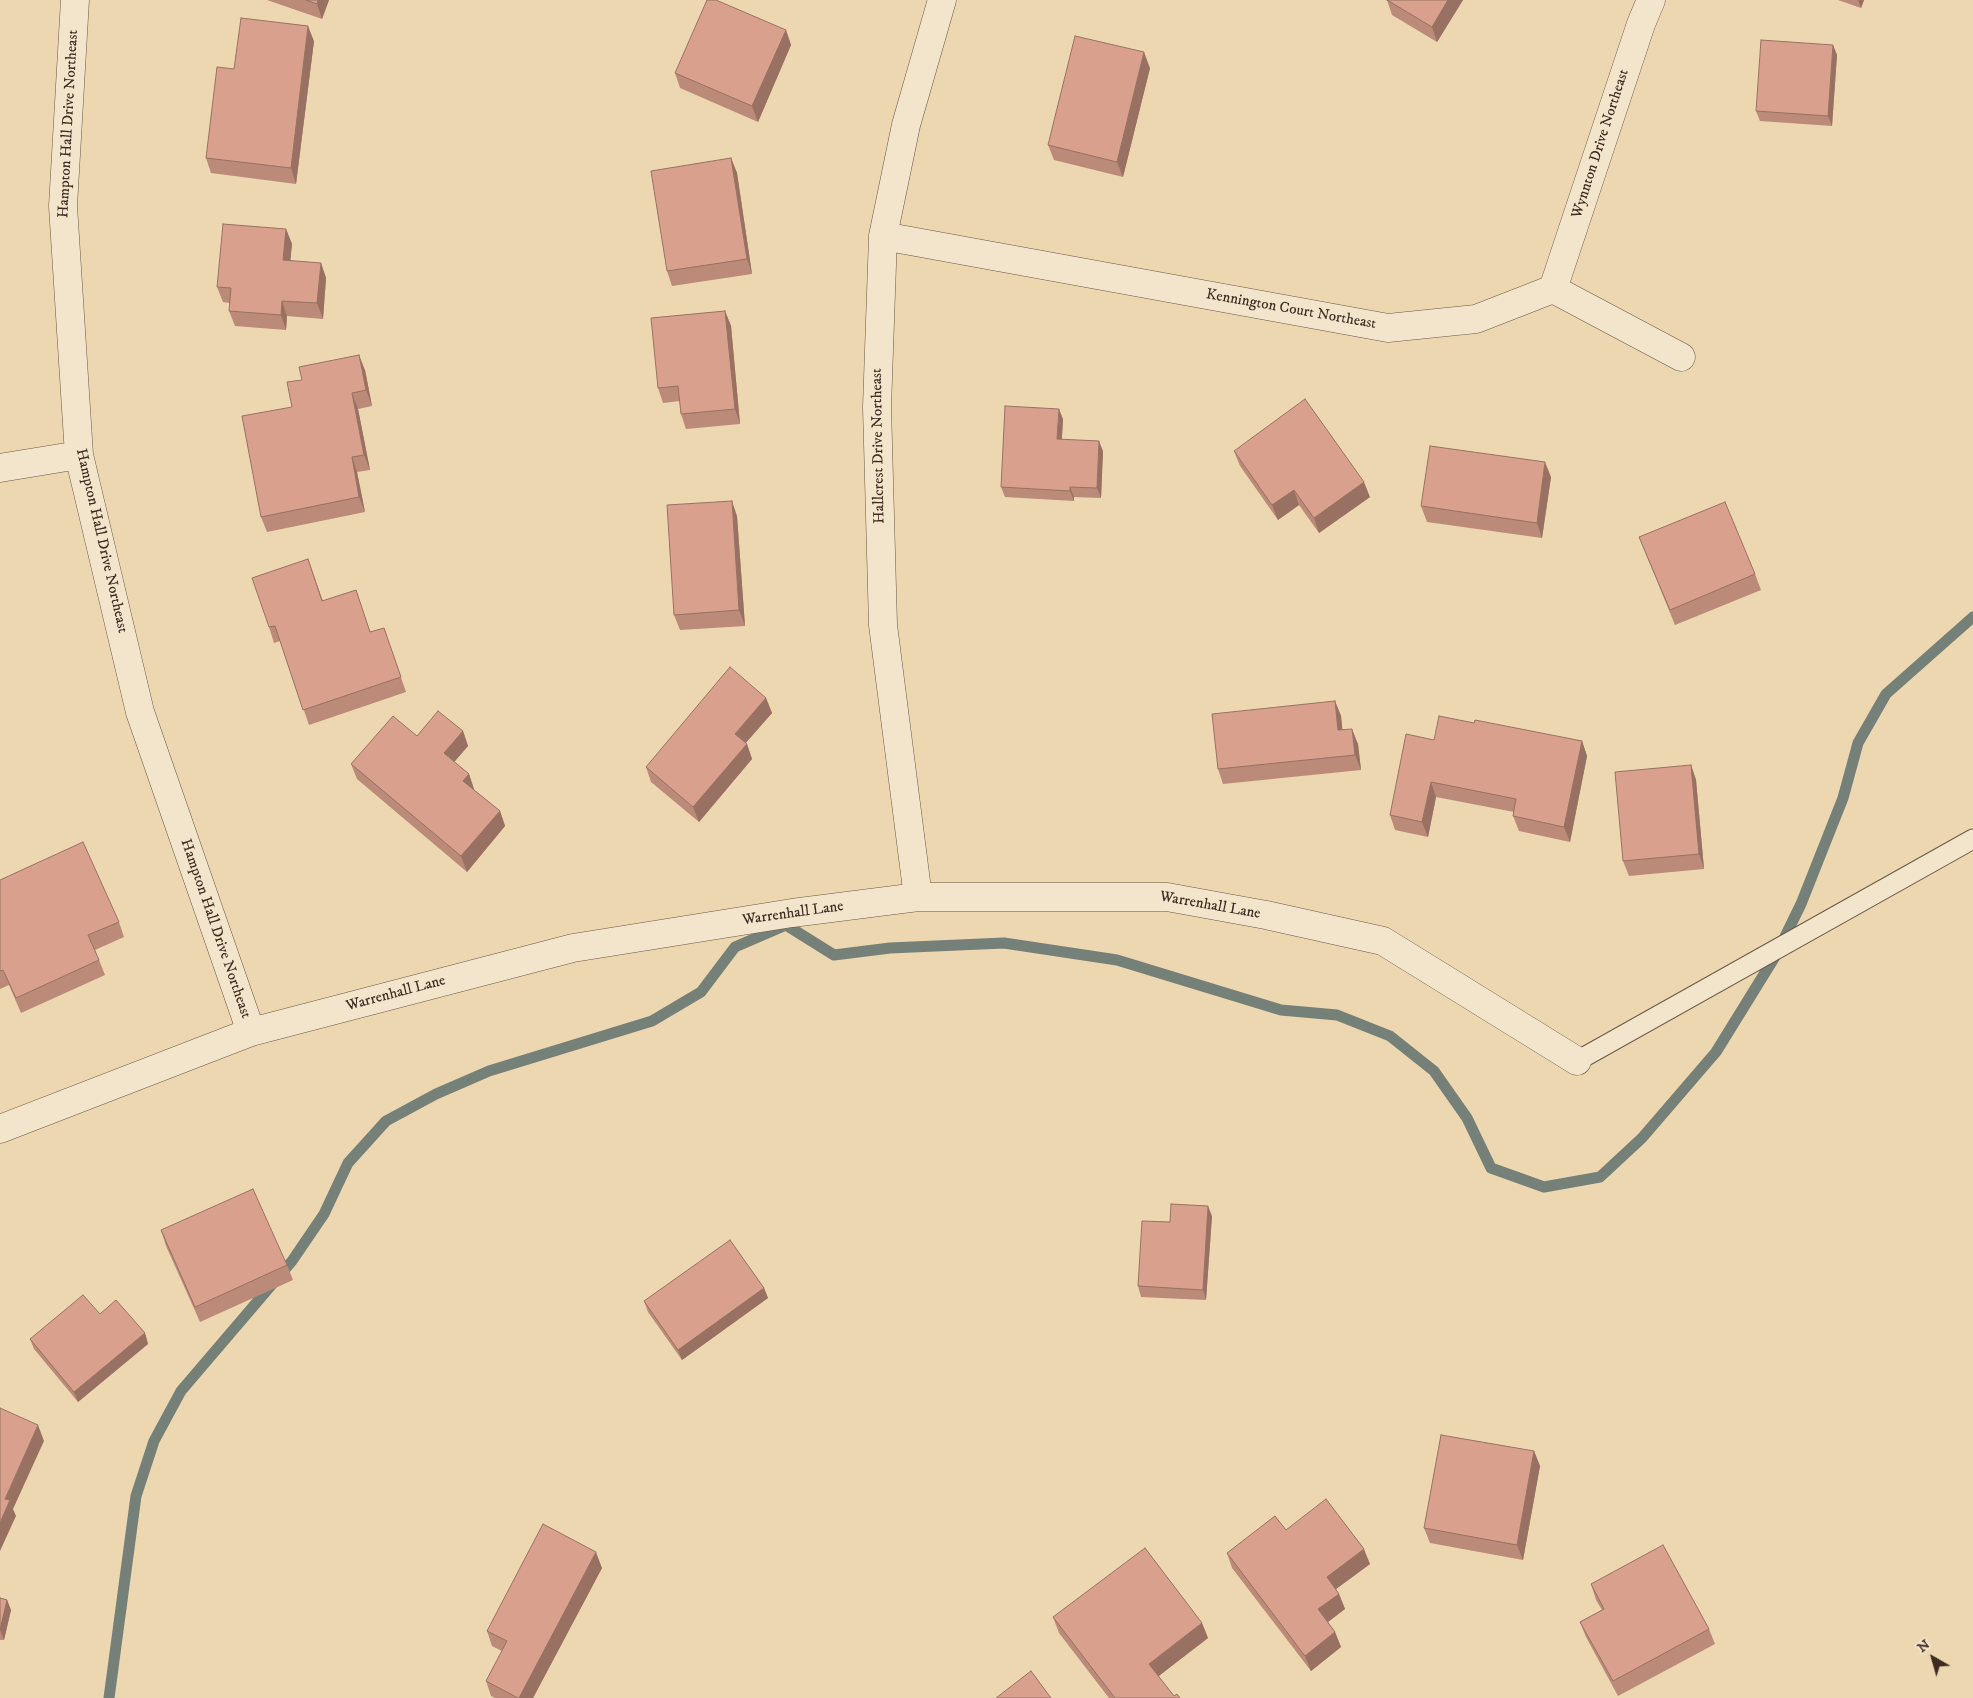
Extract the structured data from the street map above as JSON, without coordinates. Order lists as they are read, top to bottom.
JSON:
{
  "streets": {
    "street": [
      "Hampton Hall Drive Northeast",
      "Wynnton Drive Northeast",
      "Kennington Court Northeast",
      "Hallcrest Drive Northeast",
      "Warrenhall Lane"
    ]
  },
  "crossings": [
    ["Hampton Hall Drive Northeast", "Warrenhall Lane"],
    ["Wynnton Drive Northeast", "Kennington Court Northeast"],
    ["Kennington Court Northeast", "Hallcrest Drive Northeast"],
    ["Hallcrest Drive Northeast", "Warrenhall Lane"]
  ],
  "north": "top left"
}
